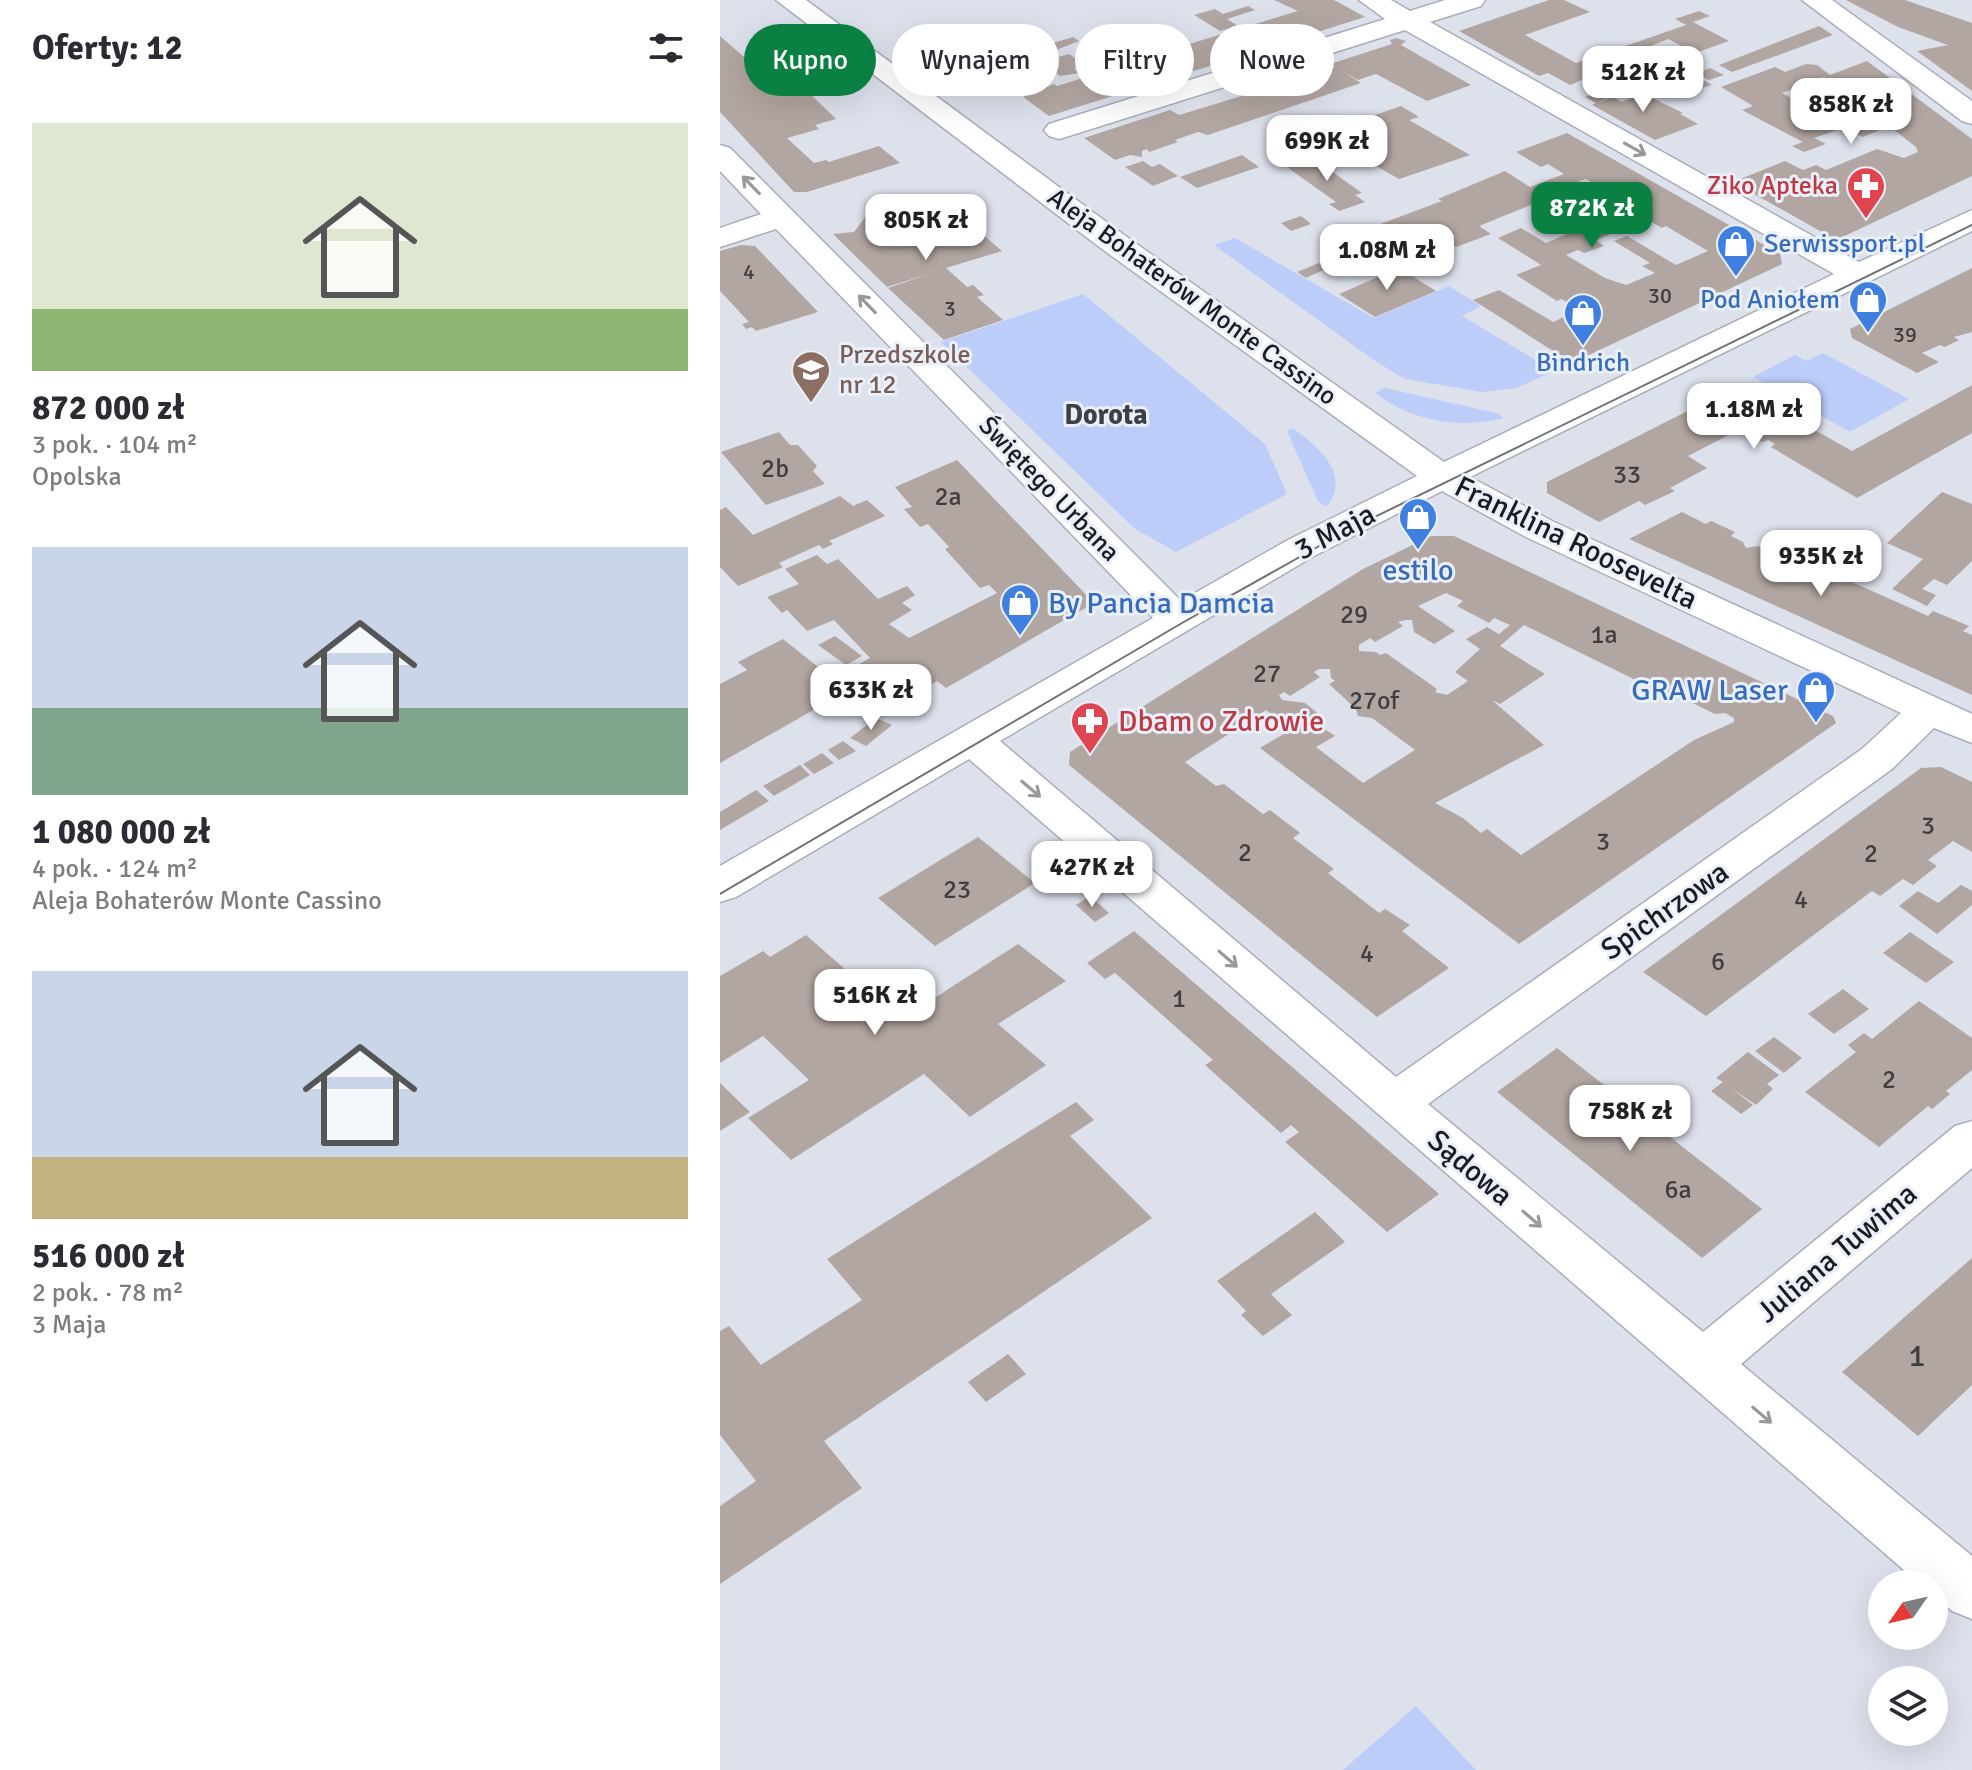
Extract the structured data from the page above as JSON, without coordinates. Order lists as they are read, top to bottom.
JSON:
{
  "streets": {
    "street": [
      "Aleja Bohaterów Monte Cassino",
      "Świętego Urbana",
      "3 Maja",
      "Franklina Roosevelta",
      "Spichrzowa",
      "Sądowa",
      "Juliana Tuwima"
    ]
  },
  "crossings": [
    ["Aleja Bohaterów Monte Cassino", "3 Maja"],
    ["Aleja Bohaterów Monte Cassino", "Franklina Roosevelta"],
    ["Świętego Urbana", "3 Maja"],
    ["3 Maja", "Franklina Roosevelta"],
    ["3 Maja", "Sądowa"],
    ["Franklina Roosevelta", "Spichrzowa"],
    ["Spichrzowa", "Sądowa"],
    ["Sądowa", "Juliana Tuwima"]
  ],
  "one_way": ["Świętego Urbana", "Sądowa"],
  "districts": ["Dorota"],
  "places": {
    "pharmacy": ["Ziko Apteka", "Dbam o Zdrowie"],
    "shop": [
      "Serwissport.pl",
      "Pod Aniołem",
      "Bindrich",
      "estilo",
      "By Pancia Damcia",
      "GRAW Laser"
    ],
    "school or university": ["Przedszkole nr 12"]
  },
  "house_numbers": [
    "4",
    "30",
    "3",
    "39",
    "2b",
    "33",
    "2a",
    "29",
    "1a",
    "27",
    "27of",
    "3",
    "3",
    "2",
    "2",
    "23",
    "4",
    "4",
    "6",
    "1",
    "2",
    "6a",
    "1"
  ],
  "north": "bottom left",
  "page": {
    "heading": "Oferty: 12",
    "chip": [
      "Kupno",
      "Wynajem",
      "Filtry",
      "Nowe"
    ],
    "price": [
      "512K zł",
      "858K zł",
      "699K zł",
      "872K zł",
      "805K zł",
      "1.08M zł",
      "1.18M zł",
      "935K zł",
      "633K zł",
      "427K zł",
      "516K zł",
      "758K zł"
    ],
    "list": [
      {
        "name": "872 000 zł",
        "note": "3 pok. · 104 m² · Opolska"
      },
      {
        "name": "1 080 000 zł",
        "note": "4 pok. · 124 m² · Aleja Bohaterów Monte Cassino"
      },
      {
        "name": "516 000 zł",
        "note": "2 pok. · 78 m² · 3 Maja"
      }
    ]
  }
}
